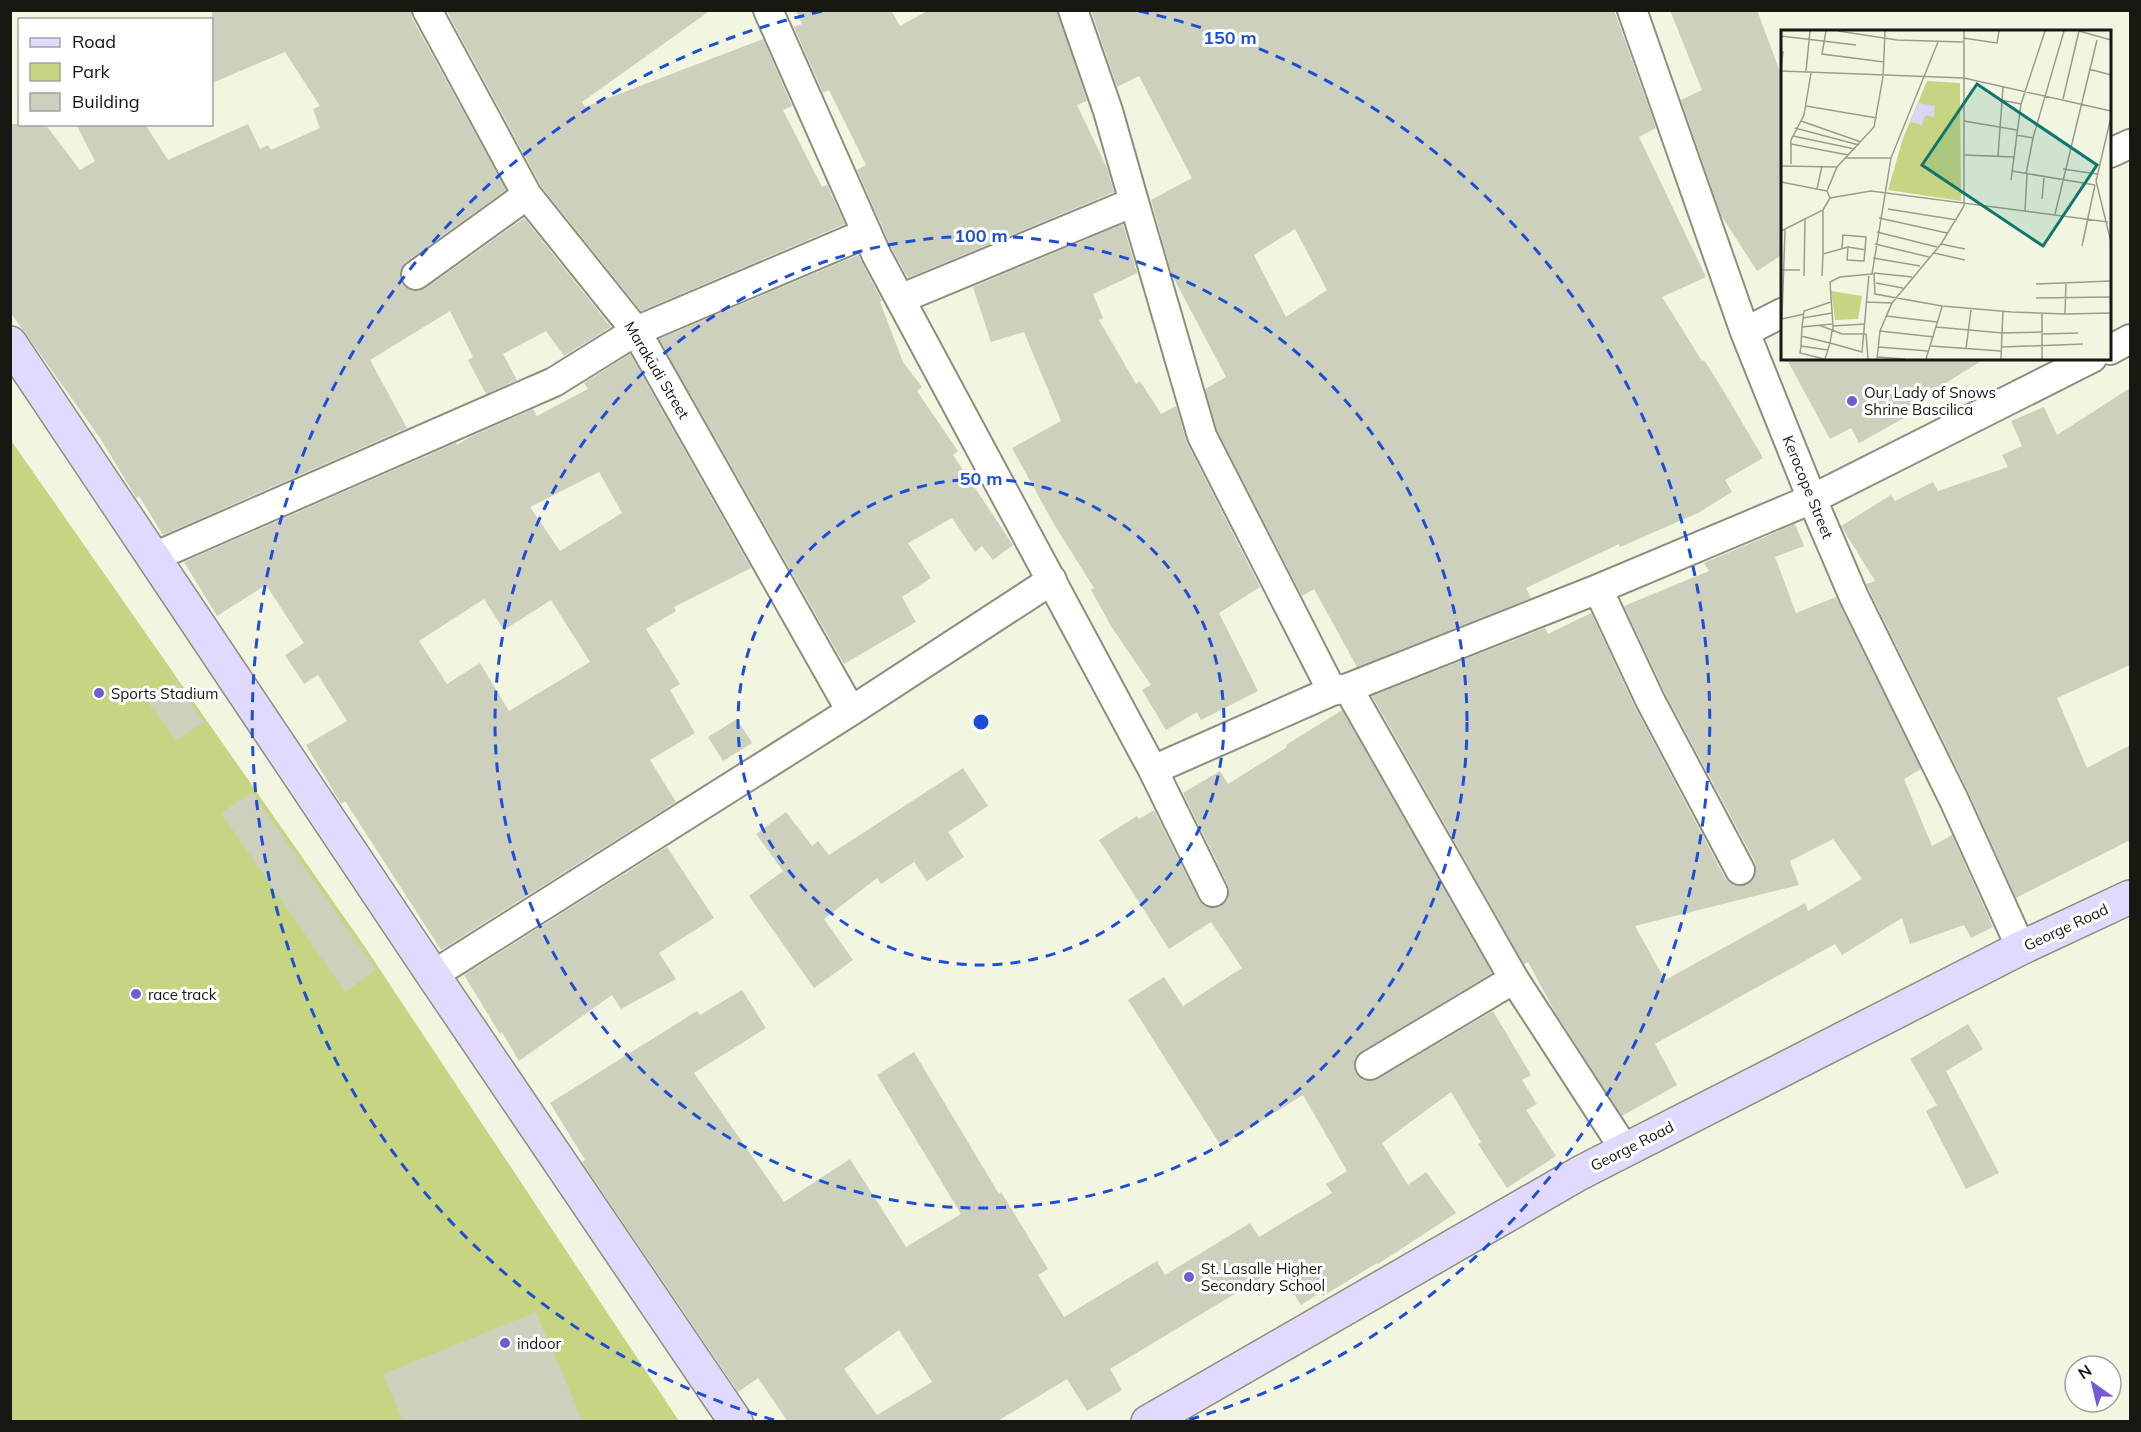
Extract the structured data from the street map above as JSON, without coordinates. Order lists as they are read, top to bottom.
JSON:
{
  "streets": {
    "main road": ["George Road"],
    "street": ["Marakudi Street", "Kerocope Street"]
  },
  "crossings": [
    ["Kerocope Street", "George Road"]
  ],
  "places": [
    "Our Lady of Snows Shrine Bascilica",
    "Sports Stadium",
    "race track",
    "St. Lasalle Higher Secondary School",
    "indoor"
  ],
  "legend": ["Road", "Park", "Building"],
  "north": "top left",
  "rings": ["150 m", "100 m", "50 m"]
}
